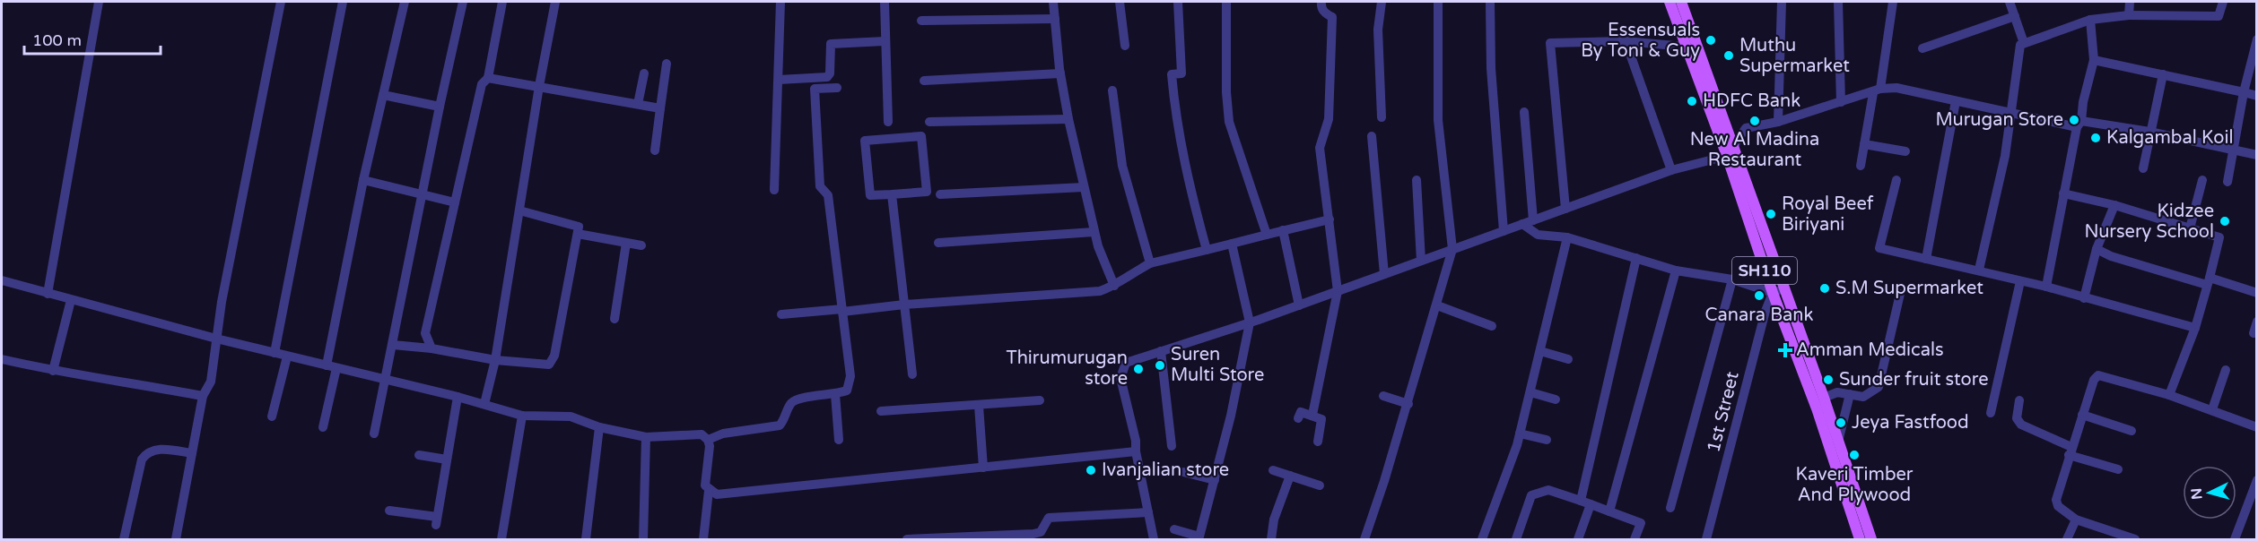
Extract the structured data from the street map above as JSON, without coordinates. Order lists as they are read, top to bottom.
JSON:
{
  "streets": {
    "main road": ["SH110"],
    "street": ["1st Street"]
  },
  "crossings": [
    ["SH110", "1st Street"]
  ],
  "places": {
    "other": [
      "Essensuals By Toni & Guy",
      "Muthu Supermarket",
      "HDFC Bank",
      "Murugan Store",
      "New Al Madina Restaurant",
      "Kalgambal Koil",
      "Royal Beef Biriyani",
      "Kidzee Nursery School",
      "S.M Supermarket",
      "Canara Bank",
      "Suren Multi Store",
      "Thirumurugan store",
      "Sunder fruit store",
      "Jeya Fastfood",
      "Kaveri Timber And Plywood",
      "Ivanjalian store"
    ],
    "health": ["Amman Medicals"]
  },
  "scale_bar": "100 m",
  "north": "left"
}
